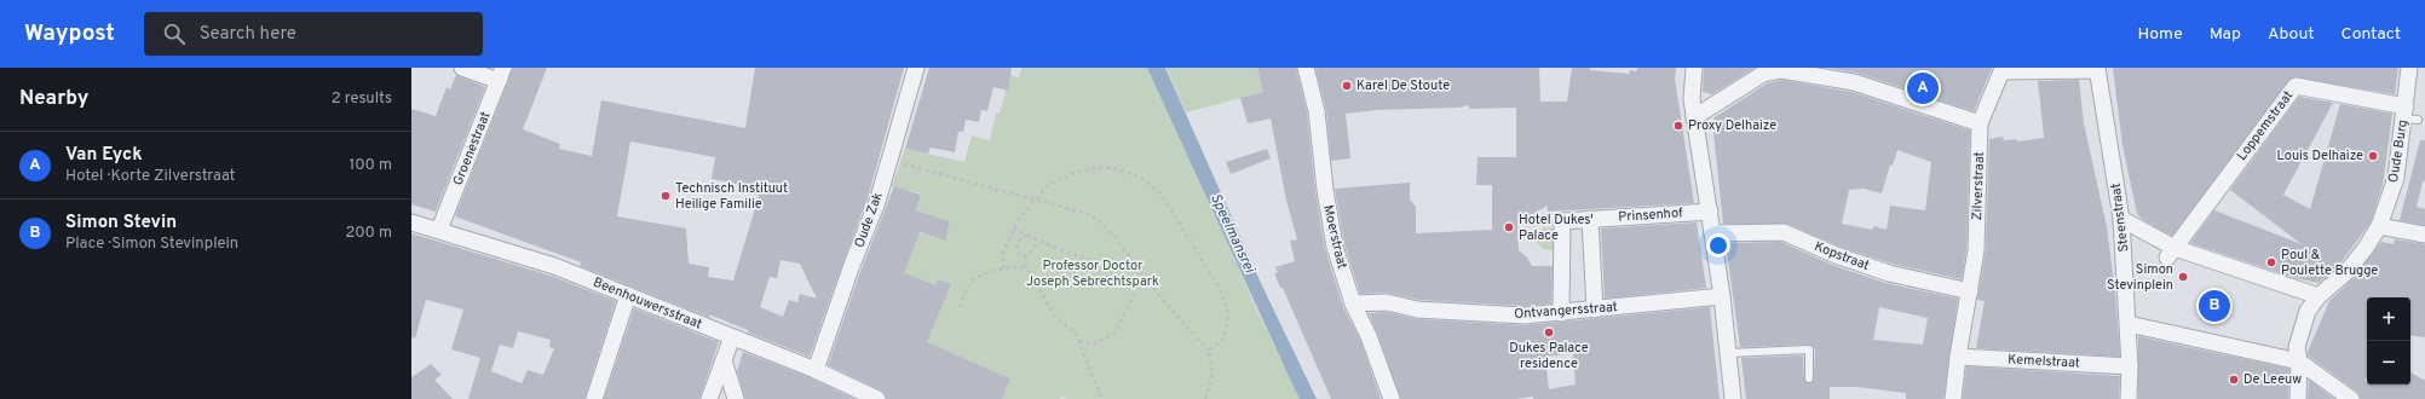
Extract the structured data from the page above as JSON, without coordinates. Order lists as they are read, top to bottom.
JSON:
{
  "streets": {
    "street": [
      "Loppemstraat",
      "Groenestraat",
      "Oude Burg",
      "Zilverstraat",
      "Prinsenhof",
      "Steenstraat",
      "Oude Zak",
      "Moerstraat",
      "Kopstraat",
      "Beenhouwersstraat",
      "Ontvangersstraat",
      "Kemelstraat"
    ]
  },
  "crossings": [
    ["Loppemstraat", "Oude Burg"],
    ["Groenestraat", "Beenhouwersstraat"],
    ["Zilverstraat", "Steenstraat"],
    ["Zilverstraat", "Kopstraat"],
    ["Zilverstraat", "Kemelstraat"],
    ["Prinsenhof", "Ontvangersstraat"],
    ["Steenstraat", "Kemelstraat"],
    ["Oude Zak", "Beenhouwersstraat"],
    ["Moerstraat", "Ontvangersstraat"]
  ],
  "water": ["Speelmansrei"],
  "parks": ["Professor Doctor Joseph Sebrechtspark"],
  "places": [
    "Karel De Stoute",
    "Proxy Delhaize",
    "Louis Delhaize",
    "Technisch Instituut Heilige Familie",
    "Hotel Dukes' Palace",
    "Poul & Poulette Brugge",
    "Simon Stevinplein",
    "Dukes Palace residence",
    "De Leeuw"
  ],
  "page": {
    "header": "Waypost",
    "search": "Search here",
    "nav": [
      "Home",
      "Map",
      "About",
      "Contact"
    ],
    "heading": ["Nearby", "2 results"],
    "pins": ["A", "B"],
    "list": [
      {
        "mark": "A",
        "name": "Van Eyck",
        "note": "Hotel · Korte Zilverstraat",
        "value": "100 m"
      },
      {
        "mark": "B",
        "name": "Simon Stevin",
        "note": "Place · Simon Stevinplein",
        "value": "200 m"
      }
    ],
    "map_buttons": ["+", "−"]
  }
}
